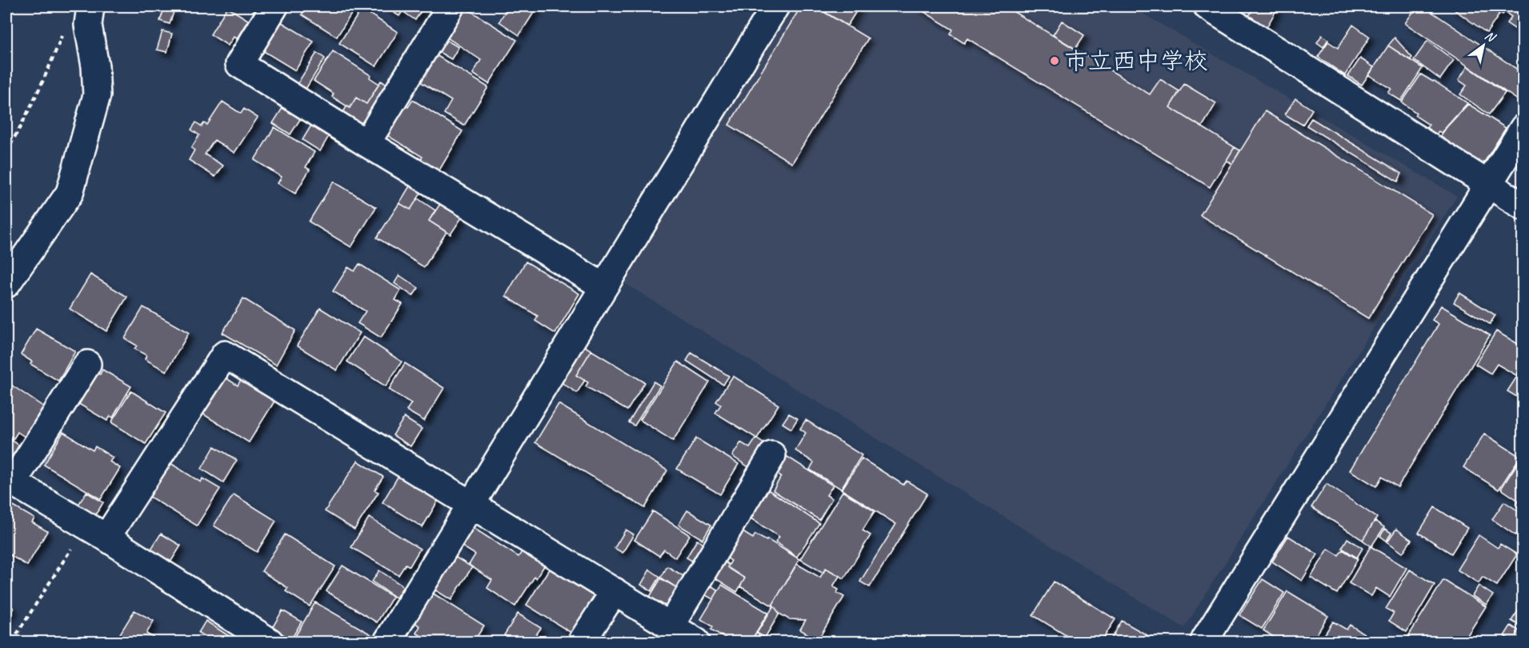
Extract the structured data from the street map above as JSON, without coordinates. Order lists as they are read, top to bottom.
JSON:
{
  "places": ["市立西中学校"],
  "north": "top right"
}
